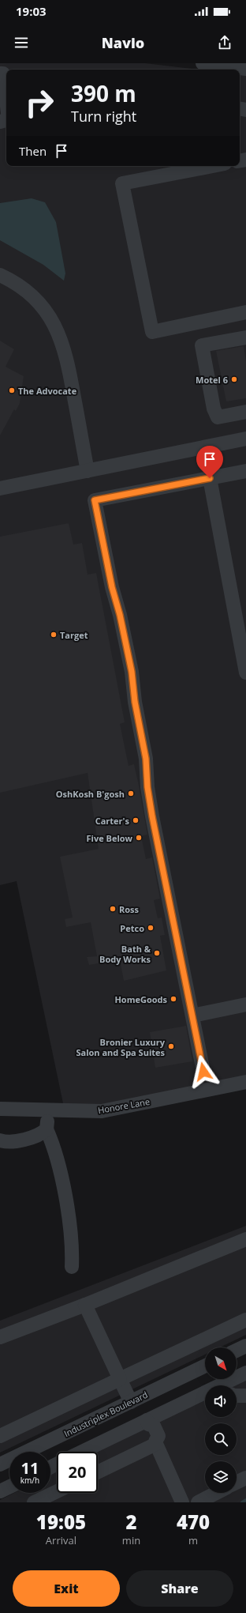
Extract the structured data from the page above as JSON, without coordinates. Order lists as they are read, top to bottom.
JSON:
{
  "streets": {
    "street": ["Honore Lane", "Industriplex Boulevard"]
  },
  "places": [
    "Motel 6",
    "The Advocate",
    "Target",
    "OshKosh B'gosh",
    "Carter's",
    "Five Below",
    "Ross",
    "Petco",
    "Bath & Body Works",
    "HomeGoods",
    "Bronier Luxury Salon and Spa Suites"
  ],
  "north": "bottom right",
  "page": {
    "status": "19:03",
    "header": "Navio",
    "turn": ["390 m", "Turn right"],
    "then": "Then",
    "speed": "11 km/h",
    "limit": "20",
    "eta": [
      "19:05",
      "Arrival",
      "2",
      "min",
      "470",
      "m"
    ],
    "buttons": ["Exit", "Share"]
  }
}
